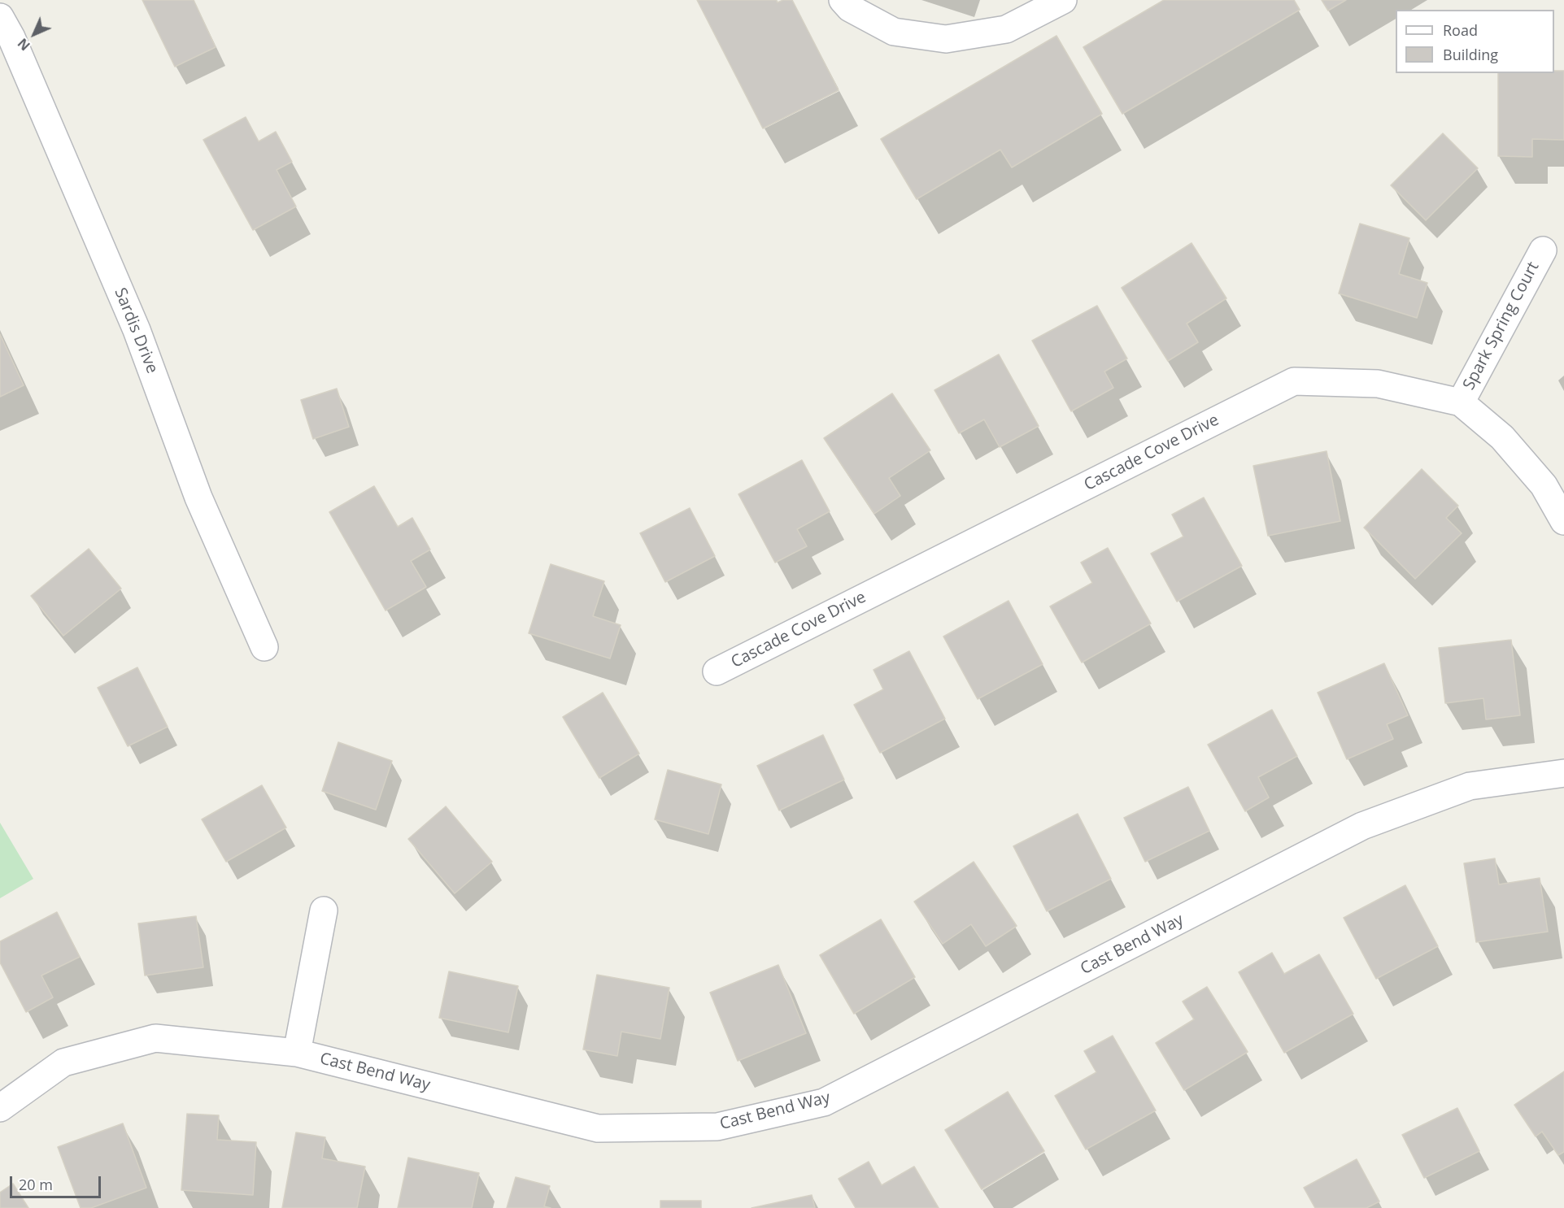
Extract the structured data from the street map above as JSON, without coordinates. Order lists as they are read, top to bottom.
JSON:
{
  "streets": {
    "street": [
      "Spark Spring Court",
      "Sardis Drive",
      "Cascade Cove Drive",
      "Cast Bend Way"
    ]
  },
  "crossings": [
    ["Spark Spring Court", "Cascade Cove Drive"]
  ],
  "legend": ["Road", "Building"],
  "scale_bar": "20 m",
  "north": "bottom left"
}
